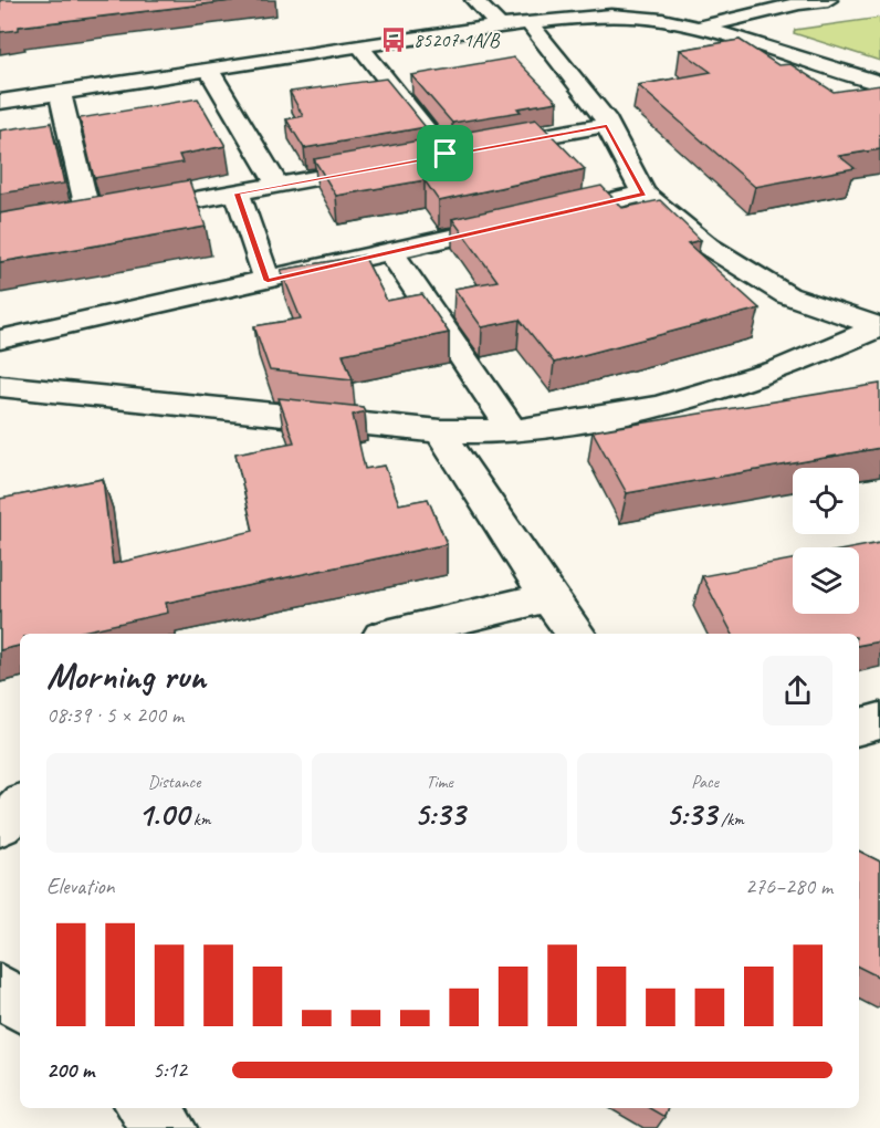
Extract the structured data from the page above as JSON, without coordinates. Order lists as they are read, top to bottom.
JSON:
{
  "places": {
    "bus stop": ["85207 1A/B"]
  },
  "page": {
    "heading": ["Morning run", "08:39 · 5 × 200 m"],
    "stats": [
      ["Distance", "1.00 km"],
      ["Time", "5:33"],
      ["Pace", "5:33 /km"]
    ],
    "chart": ["Elevation", "276–280 m"],
    "list": [
      {
        "name": "200 m",
        "note": "5:12"
      }
    ]
  }
}
